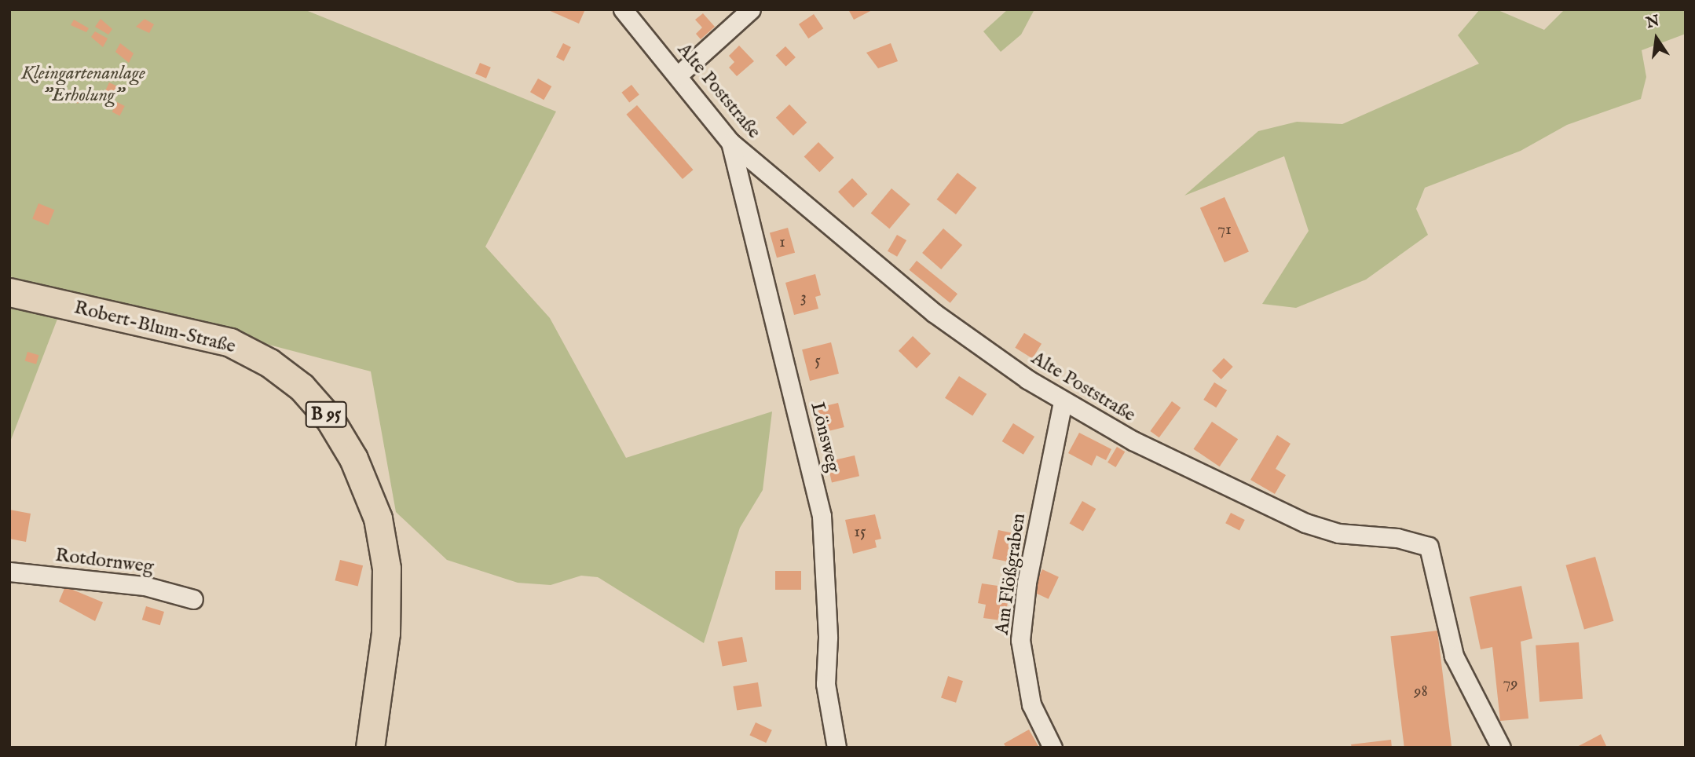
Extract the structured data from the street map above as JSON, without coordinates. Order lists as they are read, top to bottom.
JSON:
{
  "streets": {
    "main road": ["Robert-Blum-Straße", "B 95"],
    "street": [
      "Alte Poststraße",
      "Lönsweg",
      "Rotdornweg",
      "Am Flößgraben"
    ]
  },
  "crossings": [
    ["Alte Poststraße", "Lönsweg"],
    ["Alte Poststraße", "Am Flößgraben"]
  ],
  "parks": ["Kleingartenanlage \"Erholung\""],
  "house_numbers": [
    "71",
    "1",
    "3",
    "5",
    "15",
    "79",
    "98"
  ],
  "north": "top"
}
